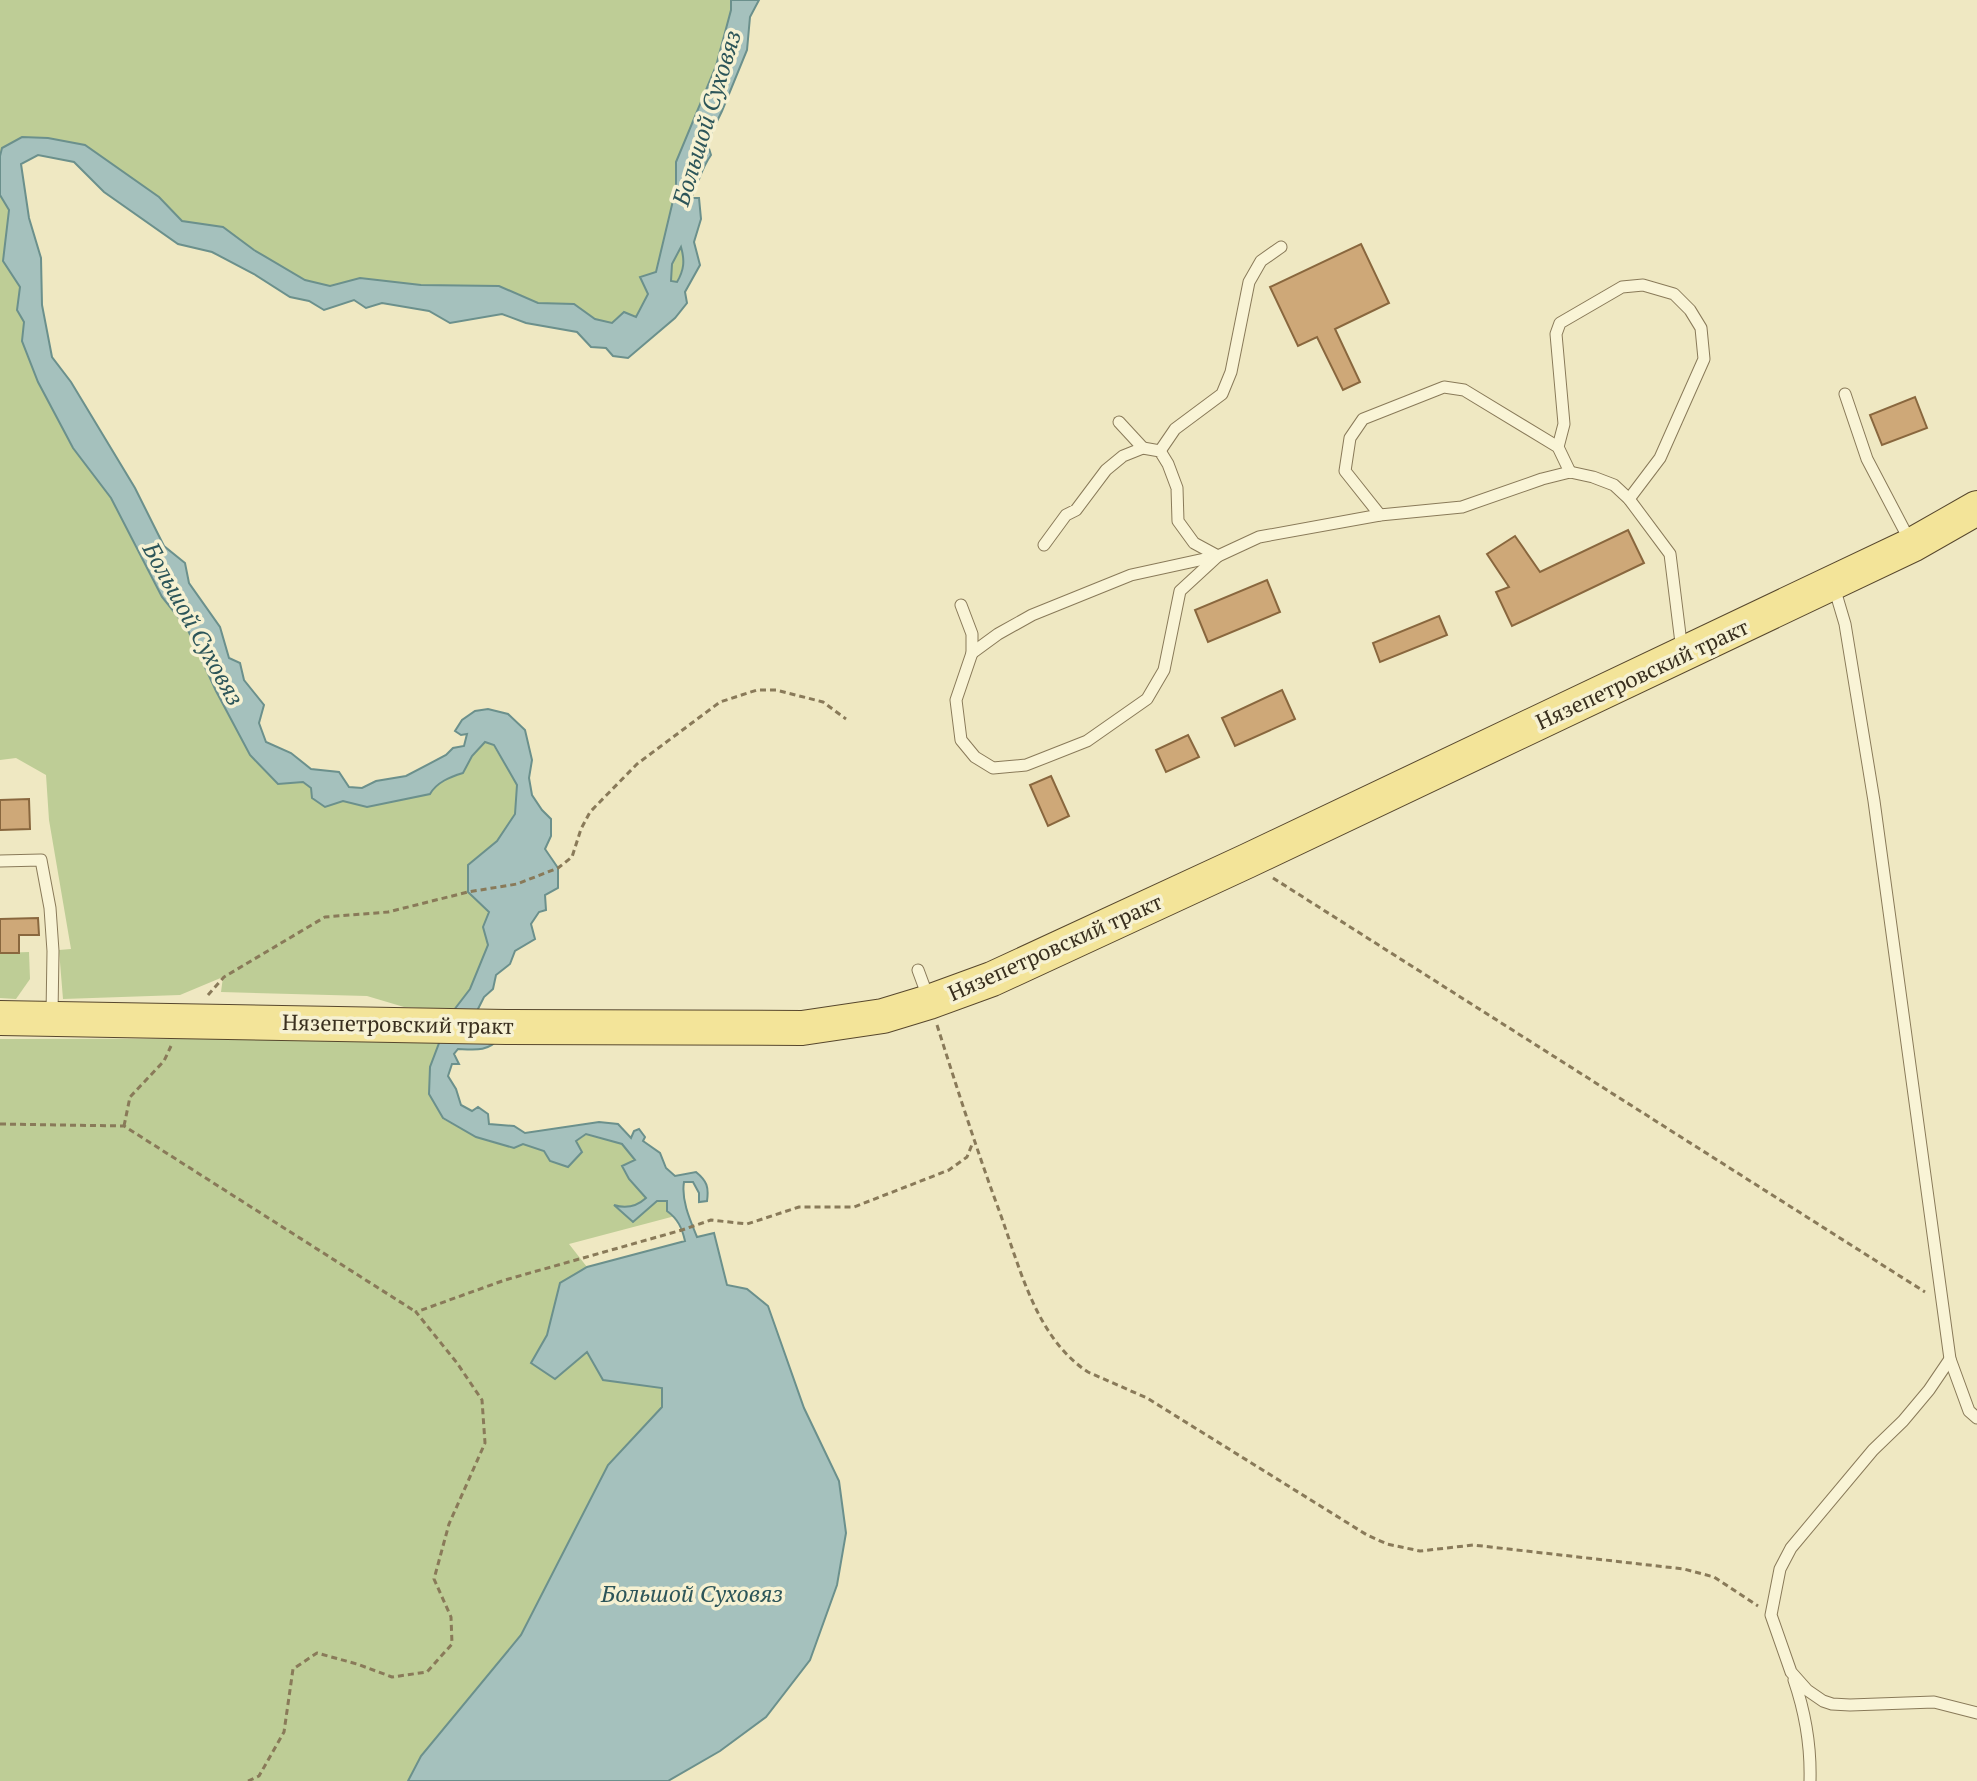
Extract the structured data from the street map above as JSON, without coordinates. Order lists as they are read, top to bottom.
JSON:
{
  "streets": {
    "main road": ["Нязепетровский тракт"]
  },
  "water": ["Большой Суховяз"]
}
